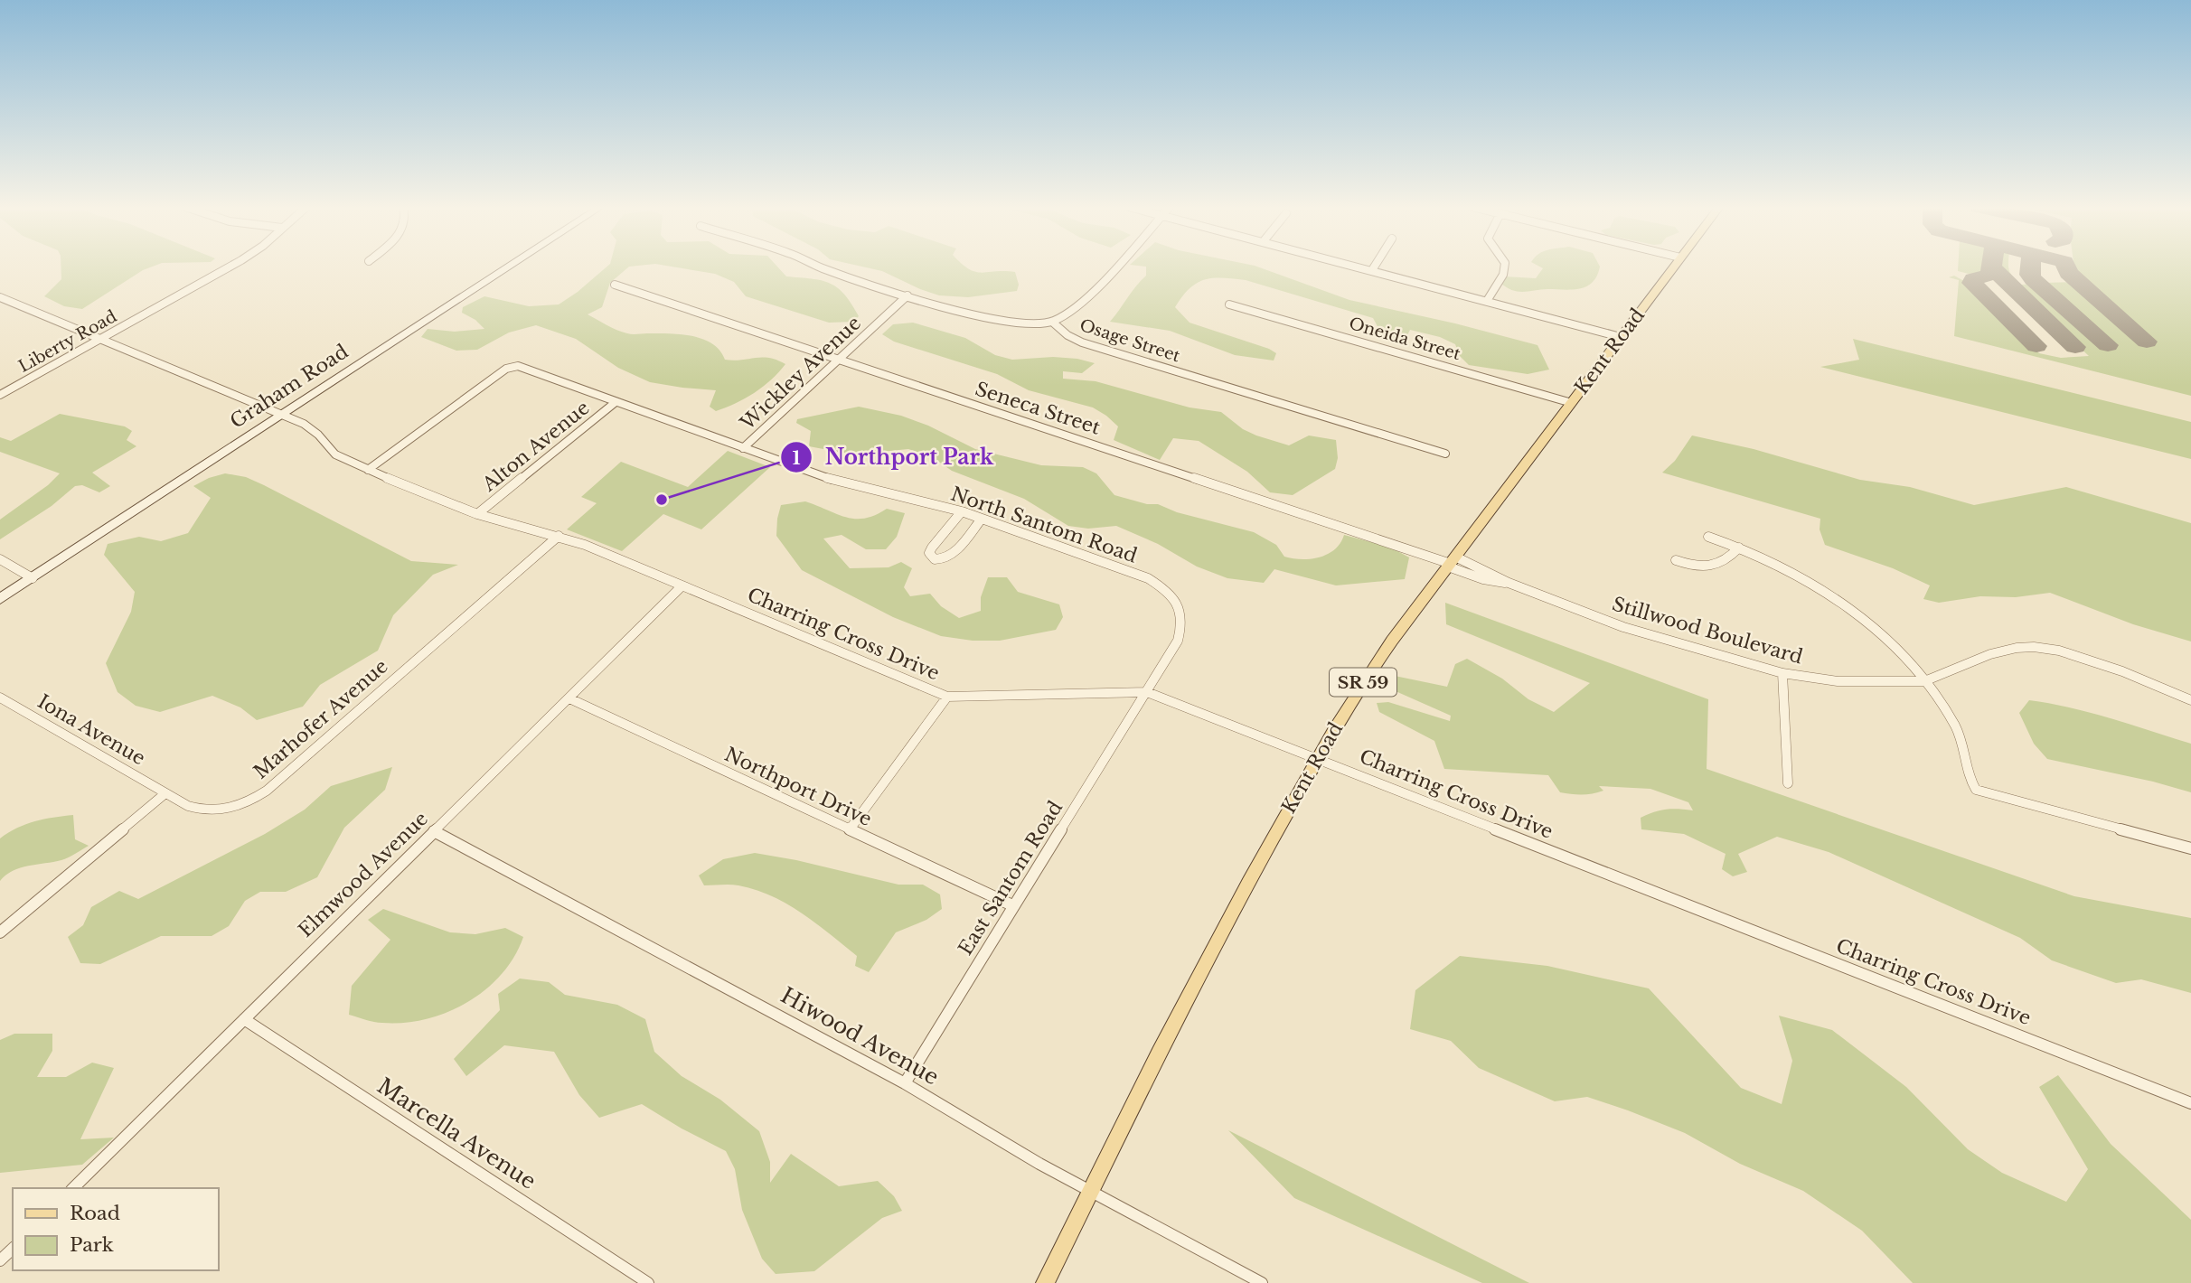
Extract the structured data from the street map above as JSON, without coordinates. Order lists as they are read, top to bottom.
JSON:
{
  "streets": {
    "main road": ["Kent Road", "Graham Road", "SR 59"],
    "street": [
      "Oneida Street",
      "Osage Street",
      "Liberty Road",
      "Wickley Avenue",
      "Seneca Street",
      "Alton Avenue",
      "North Santom Road",
      "Stillwood Boulevard",
      "Charring Cross Drive",
      "Marhofer Avenue",
      "Iona Avenue",
      "Northport Drive",
      "Elmwood Avenue",
      "East Santom Road",
      "Hiwood Avenue",
      "Marcella Avenue"
    ]
  },
  "crossings": [
    ["Oneida Street", "Kent Road"],
    ["Osage Street", "Wickley Avenue"],
    ["Liberty Road", "Charring Cross Drive"],
    ["Kent Road", "Seneca Street"],
    ["Kent Road", "Stillwood Boulevard"],
    ["Kent Road", "Charring Cross Drive"],
    ["Kent Road", "Hiwood Avenue"],
    ["Wickley Avenue", "Seneca Street"],
    ["Wickley Avenue", "North Santom Road"],
    ["Graham Road", "Charring Cross Drive"],
    ["Seneca Street", "Stillwood Boulevard"],
    ["Alton Avenue", "North Santom Road"],
    ["Alton Avenue", "Charring Cross Drive"],
    ["North Santom Road", "Charring Cross Drive"],
    ["North Santom Road", "East Santom Road"],
    ["Charring Cross Drive", "Marhofer Avenue"],
    ["Charring Cross Drive", "Elmwood Avenue"],
    ["Charring Cross Drive", "East Santom Road"],
    ["Marhofer Avenue", "Iona Avenue"],
    ["Northport Drive", "Elmwood Avenue"],
    ["Northport Drive", "East Santom Road"],
    ["Elmwood Avenue", "Hiwood Avenue"],
    ["Elmwood Avenue", "Marcella Avenue"],
    ["East Santom Road", "Hiwood Avenue"]
  ],
  "places": ["Northport Park"],
  "legend": ["Road", "Park"]
}
